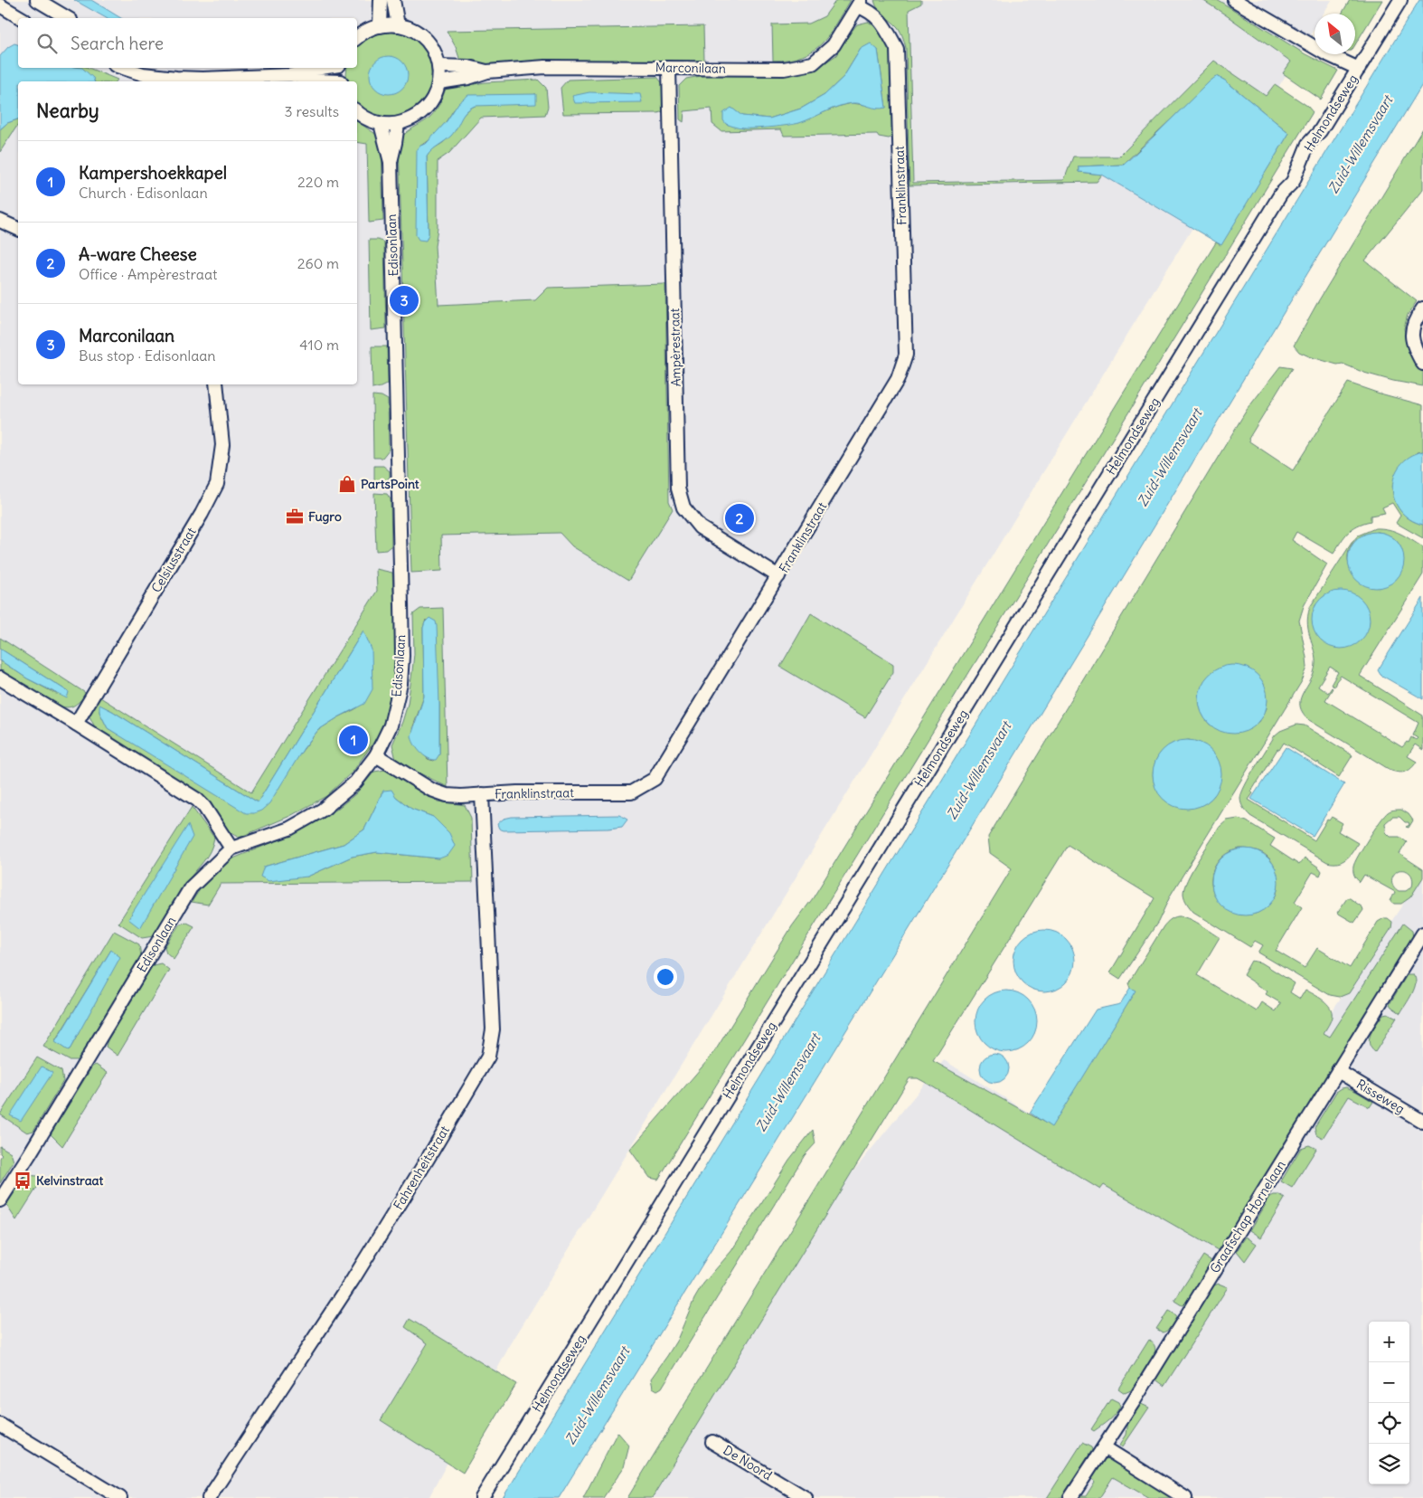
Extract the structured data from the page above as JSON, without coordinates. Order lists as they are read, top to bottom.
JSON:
{
  "streets": {
    "street": [
      "Marconilaan",
      "Helmondseweg",
      "Franklinstraat",
      "Edisonlaan",
      "Ampèrestraat",
      "Celsiusstraat",
      "Risseweg",
      "Fahrenheitstraat",
      "Graafschap Hornelaan",
      "De Noord"
    ]
  },
  "crossings": [
    ["Marconilaan", "Franklinstraat"],
    ["Marconilaan", "Ampèrestraat"],
    ["Franklinstraat", "Edisonlaan"],
    ["Franklinstraat", "Ampèrestraat"],
    ["Franklinstraat", "Fahrenheitstraat"],
    ["Risseweg", "Graafschap Hornelaan"]
  ],
  "water": ["Zuid-Willemsvaart"],
  "places": {
    "shop": ["PartsPoint"],
    "office": ["Fugro"],
    "bus stop": ["Kelvinstraat"]
  },
  "north": "top left",
  "page": {
    "search": "Search here",
    "heading": ["Nearby", "3 results"],
    "list": [
      {
        "mark": "1",
        "name": "Kampershoekkapel",
        "note": "Church · Edisonlaan",
        "value": "220 m"
      },
      {
        "mark": "2",
        "name": "A-ware Cheese",
        "note": "Office · Ampèrestraat",
        "value": "260 m"
      },
      {
        "mark": "3",
        "name": "Marconilaan",
        "note": "Bus stop · Edisonlaan",
        "value": "410 m"
      }
    ],
    "pins": ["3", "2", "1"],
    "map_buttons": ["+", "−"]
  }
}
